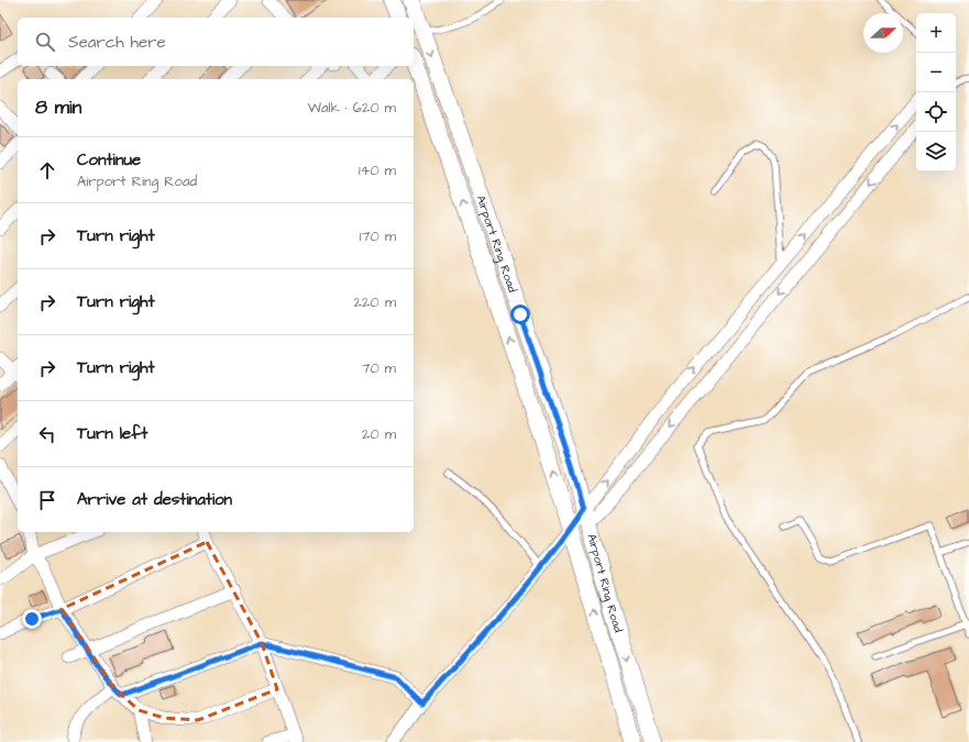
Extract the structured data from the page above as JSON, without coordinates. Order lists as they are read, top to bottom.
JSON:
{
  "streets": {
    "main road": ["Airport Ring Road"]
  },
  "north": "right",
  "page": {
    "map_buttons": ["+", "−"],
    "search": "Search here",
    "heading": ["8 min", "Walk · 620 m"],
    "list": [
      ["Continue", "Airport Ring Road", "140 m"],
      ["Turn right", "170 m"],
      ["Turn right", "220 m"],
      ["Turn right", "70 m"],
      ["Turn left", "20 m"],
      "Arrive at destination"
    ]
  }
}
